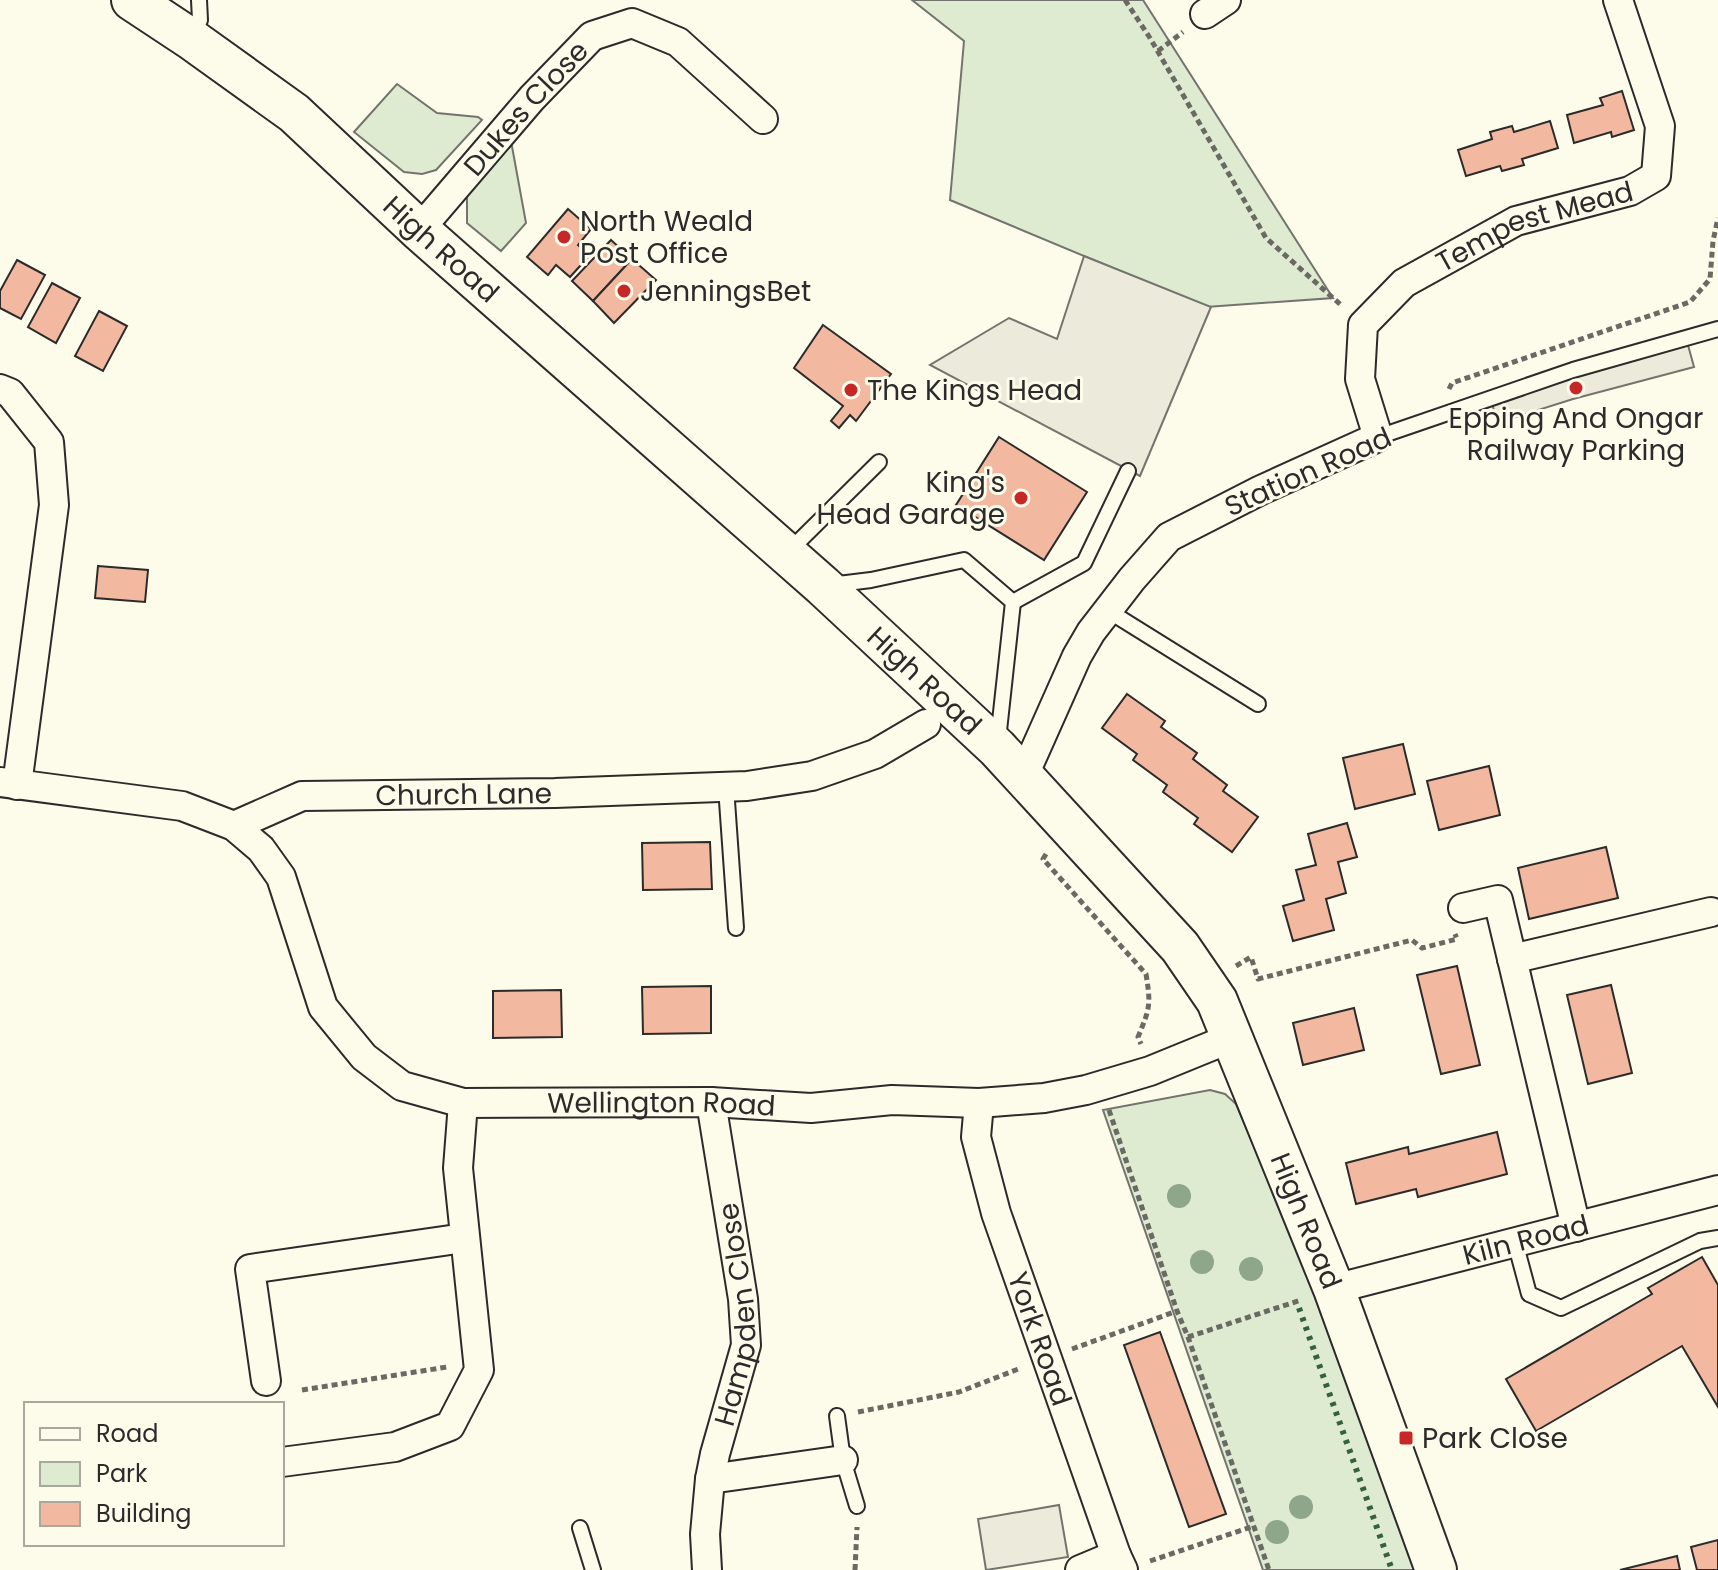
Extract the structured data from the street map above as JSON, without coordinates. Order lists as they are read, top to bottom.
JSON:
{
  "streets": {
    "main road": ["High Road"],
    "street": [
      "Dukes Close",
      "Tempest Mead",
      "Station Road",
      "Church Lane",
      "Wellington Road",
      "Kiln Road",
      "Hampden Close",
      "York Road"
    ]
  },
  "crossings": [
    ["Dukes Close", "High Road"],
    ["High Road", "Station Road"],
    ["High Road", "Wellington Road"],
    ["High Road", "Kiln Road"],
    ["Church Lane", "Wellington Road"],
    ["Wellington Road", "Hampden Close"],
    ["Wellington Road", "York Road"]
  ],
  "places": {
    "other": [
      "North Weald Post Office",
      "JenningsBet",
      "Epping And Ongar Railway Parking",
      "The Kings Head",
      "King's Head Garage"
    ],
    "transit": ["Park Close"]
  },
  "legend": ["Road", "Park", "Building"]
}
